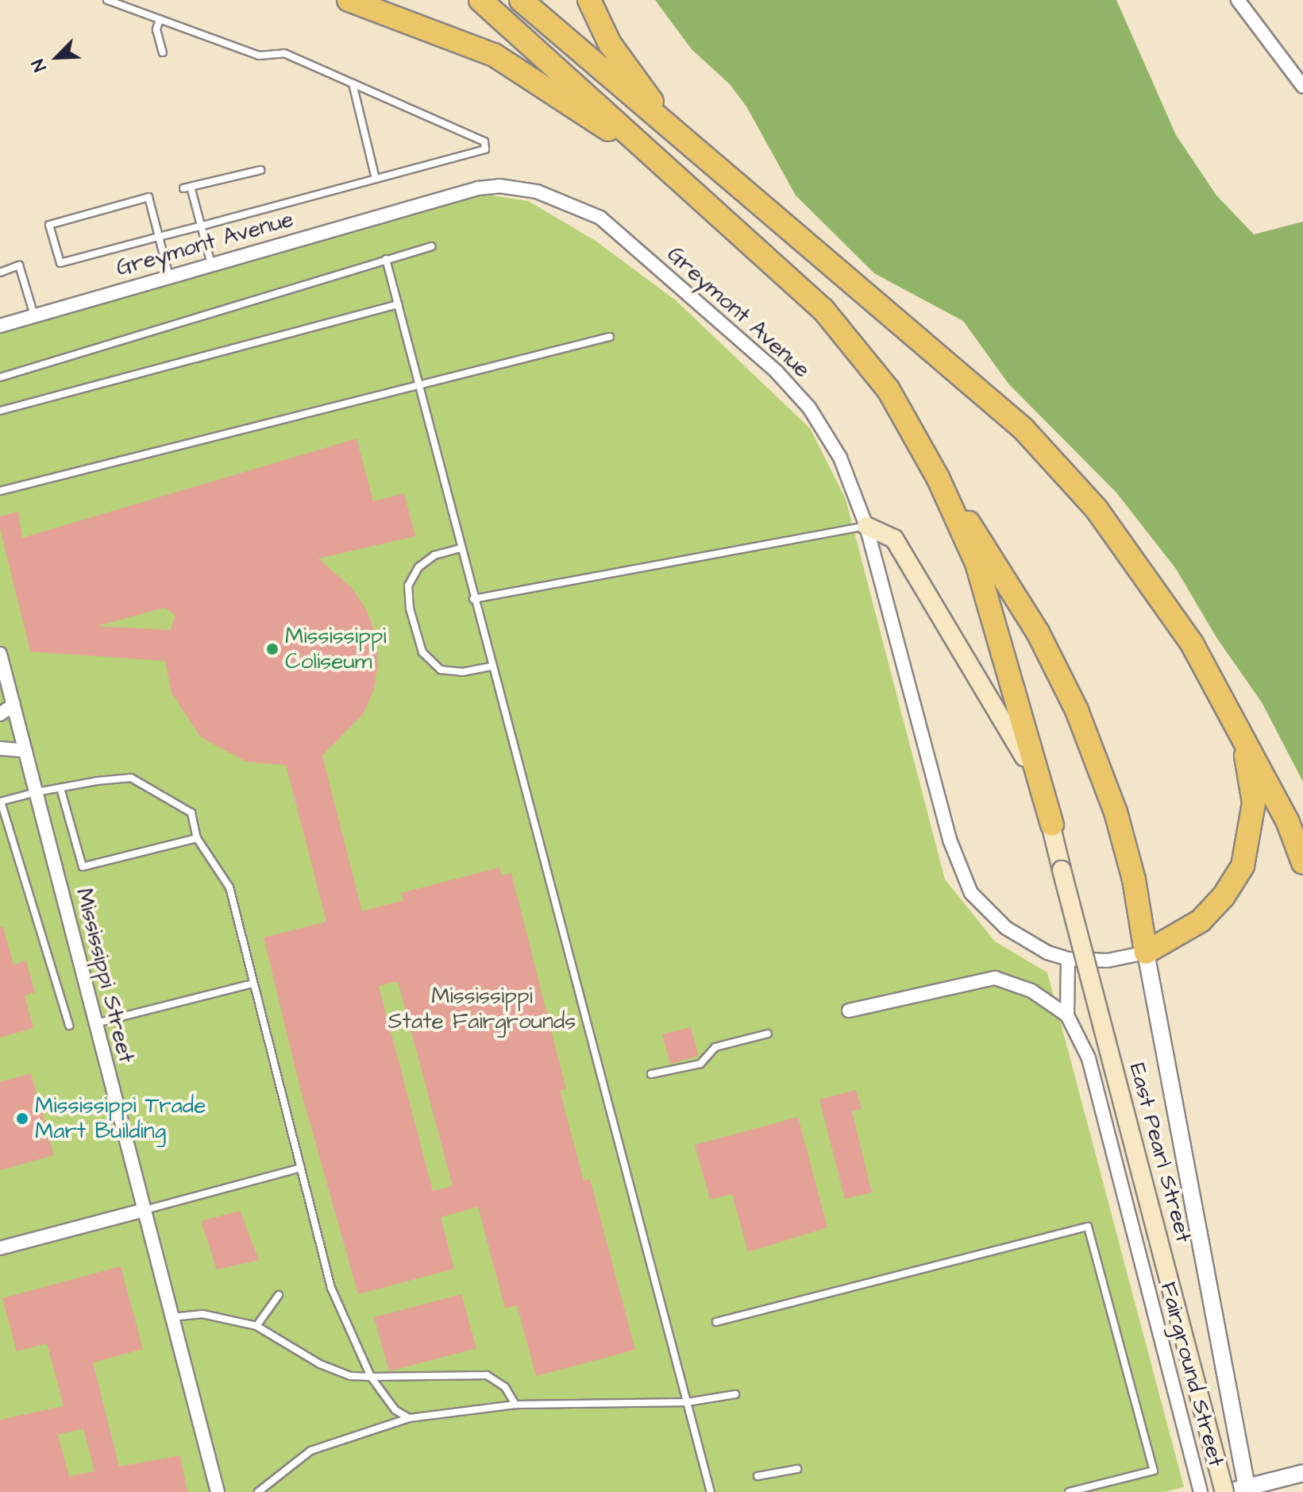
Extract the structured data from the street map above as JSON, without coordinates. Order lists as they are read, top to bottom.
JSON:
{
  "streets": {
    "main road": ["East Pearl Street"],
    "street": ["Greymont Avenue", "Mississippi Street", "Fairground Street"]
  },
  "crossings": [
    ["Greymont Avenue", "East Pearl Street"]
  ],
  "parks": ["Mississippi State Fairgrounds"],
  "places": ["Mississippi Coliseum", "Mississippi Trade Mart Building"],
  "north": "bottom left"
}
